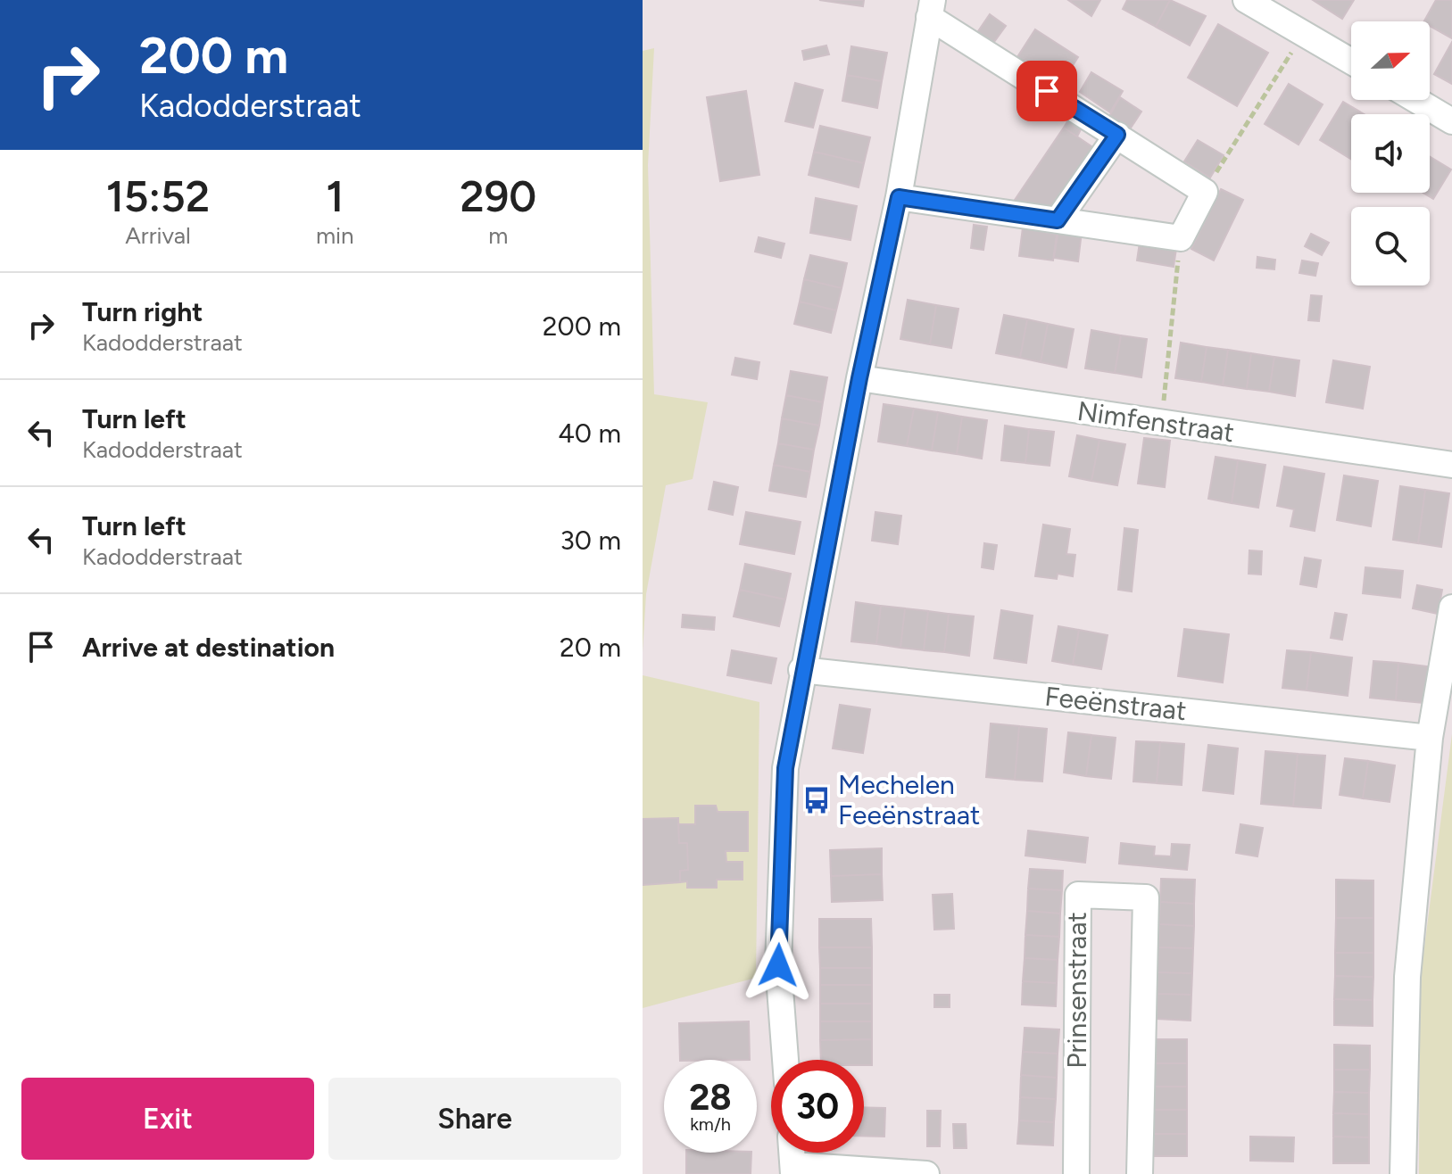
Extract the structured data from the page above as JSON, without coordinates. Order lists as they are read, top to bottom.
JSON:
{
  "streets": {
    "street": ["Nimfenstraat", "Feeënstraat", "Prinsenstraat"]
  },
  "places": {
    "bus stop": ["Mechelen Feeënstraat"]
  },
  "north": "right",
  "page": {
    "turn": ["200 m", "Kadodderstraat"],
    "eta": [
      "15:52",
      "Arrival",
      "1",
      "min",
      "290",
      "m"
    ],
    "list": [
      {
        "name": "Turn right",
        "note": "Kadodderstraat",
        "value": "200 m"
      },
      {
        "name": "Turn left",
        "note": "Kadodderstraat",
        "value": "40 m"
      },
      {
        "name": "Turn left",
        "note": "Kadodderstraat",
        "value": "30 m"
      },
      {
        "name": "Arrive at destination",
        "value": "20 m"
      }
    ],
    "speed": "28 km/h",
    "limit": "30",
    "buttons": ["Exit", "Share"]
  }
}
